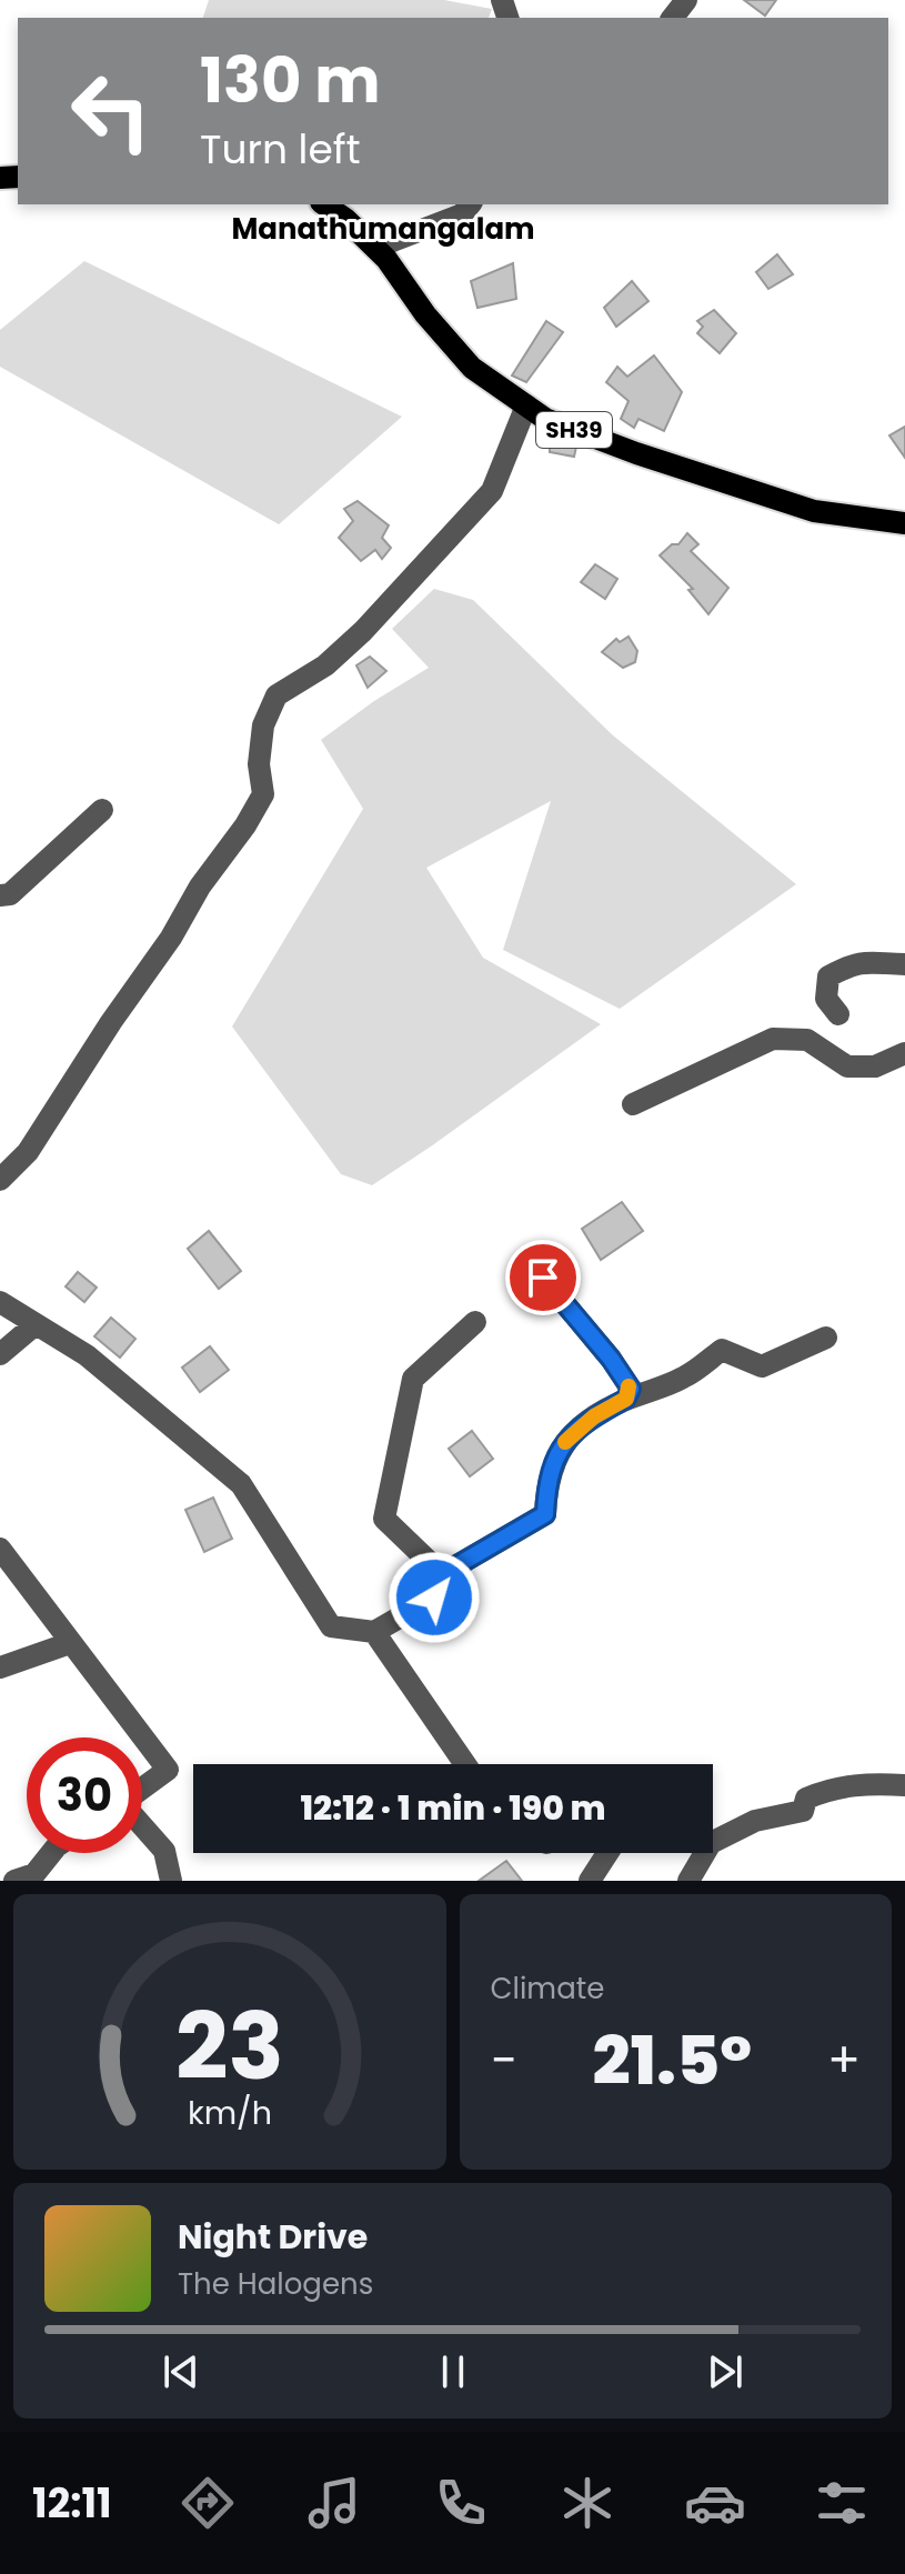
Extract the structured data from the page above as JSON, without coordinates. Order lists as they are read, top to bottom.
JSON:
{
  "streets": {
    "main road": ["SH39"]
  },
  "districts": ["Manathumangalam"],
  "page": {
    "turn": ["130 m", "Turn left"],
    "limit": "30",
    "trip": "12:12 · 1 min · 190 m",
    "tile": "Climate",
    "heat": ["−", "21.5°", "+"],
    "song": ["Night Drive", "The Halogens"],
    "tabs": "12:11",
    "gauge": ["23", "km/h"]
  }
}
